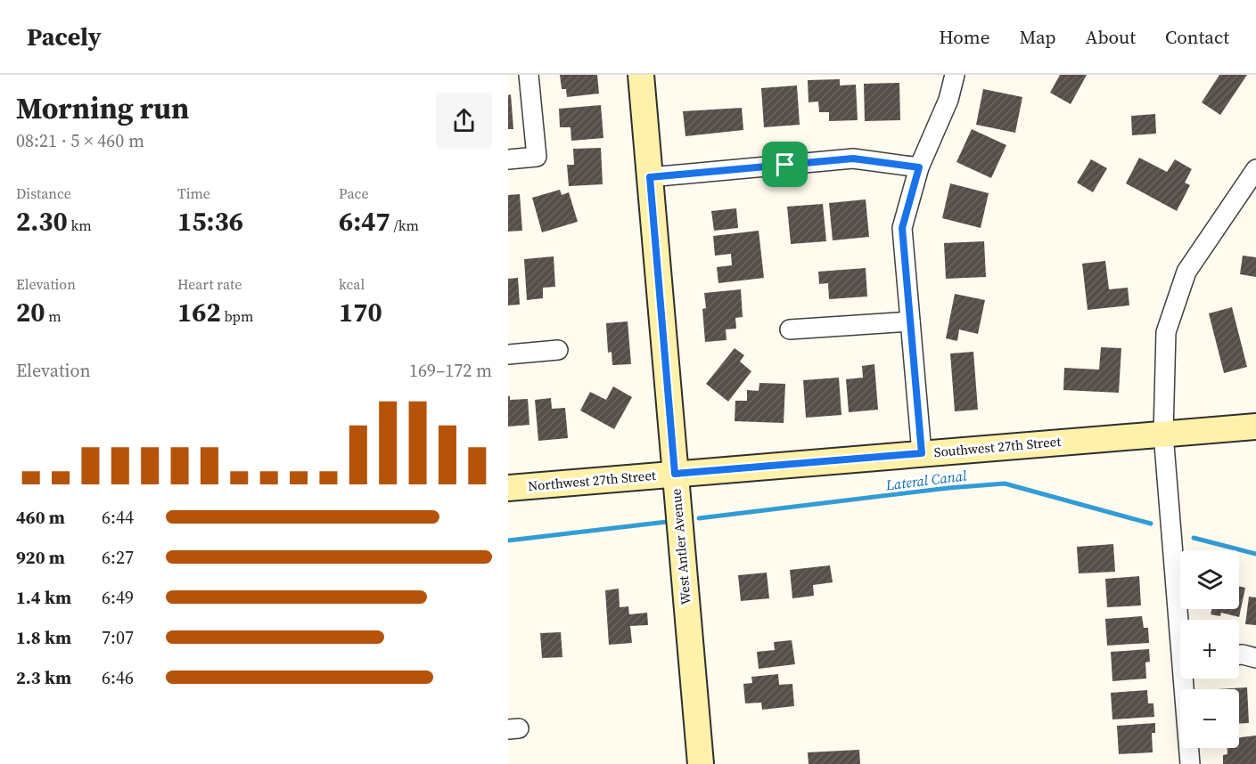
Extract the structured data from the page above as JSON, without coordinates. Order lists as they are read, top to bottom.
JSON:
{
  "streets": {
    "street": ["Southwest 27th Street", "Northwest 27th Street", "West Antler Avenue"]
  },
  "crossings": [
    ["Southwest 27th Street", "Northwest 27th Street"],
    ["Southwest 27th Street", "West Antler Avenue"],
    ["Northwest 27th Street", "West Antler Avenue"]
  ],
  "water": ["Lateral Canal"],
  "page": {
    "header": "Pacely",
    "nav": [
      "Home",
      "Map",
      "About",
      "Contact"
    ],
    "heading": ["Morning run", "08:21 · 5 × 460 m"],
    "stats": [
      ["Distance", "2.30 km"],
      ["Time", "15:36"],
      ["Pace", "6:47 /km"],
      ["Elevation", "20 m"],
      ["Heart rate", "162 bpm"],
      ["kcal", "170"]
    ],
    "chart": ["Elevation", "169–172 m"],
    "list": [
      {
        "name": "460 m",
        "note": "6:44"
      },
      {
        "name": "920 m",
        "note": "6:27"
      },
      {
        "name": "1.4 km",
        "note": "6:49"
      },
      {
        "name": "1.8 km",
        "note": "7:07"
      },
      {
        "name": "2.3 km",
        "note": "6:46"
      }
    ],
    "map_buttons": ["+", "−"]
  }
}
